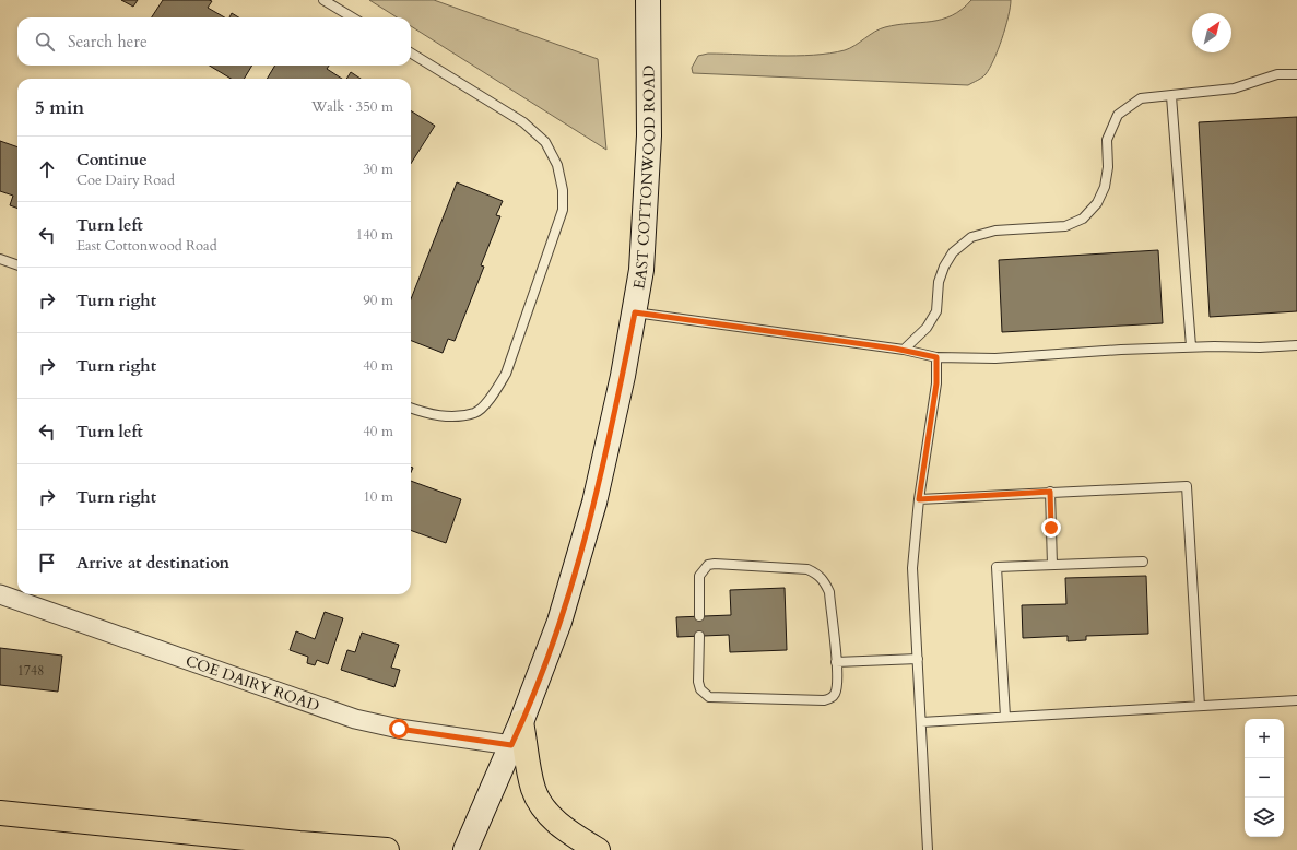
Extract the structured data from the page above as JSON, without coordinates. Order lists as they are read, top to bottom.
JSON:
{
  "streets": {
    "main road": ["EAST COTTONWOOD ROAD"],
    "street": ["COE DAIRY ROAD"]
  },
  "crossings": [
    ["EAST COTTONWOOD ROAD", "COE DAIRY ROAD"]
  ],
  "house_numbers": ["1748"],
  "north": "top right",
  "page": {
    "search": "Search here",
    "heading": ["5 min", "Walk · 350 m"],
    "list": [
      ["Continue", "Coe Dairy Road", "30 m"],
      ["Turn left", "East Cottonwood Road", "140 m"],
      ["Turn right", "90 m"],
      ["Turn right", "40 m"],
      ["Turn left", "40 m"],
      ["Turn right", "10 m"],
      "Arrive at destination"
    ],
    "map_buttons": ["+", "−"]
  }
}
